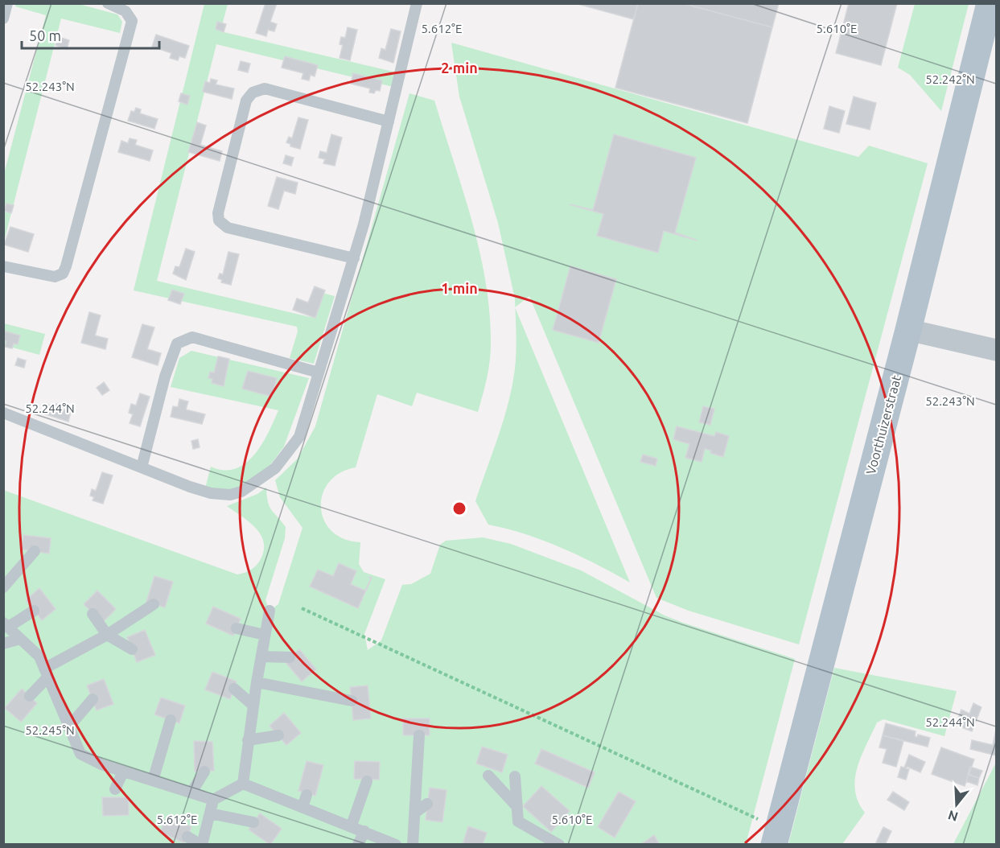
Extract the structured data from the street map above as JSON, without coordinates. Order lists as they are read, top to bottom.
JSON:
{
  "streets": {
    "main road": ["Voorthuizerstraat"]
  },
  "scale_bar": "50 m",
  "north": "bottom",
  "coordinates": [
    "5.612°E",
    "5.610°E",
    "52.242°N",
    "52.243°N",
    "52.244°N",
    "52.245°N"
  ],
  "rings": ["2 min", "1 min"]
}
